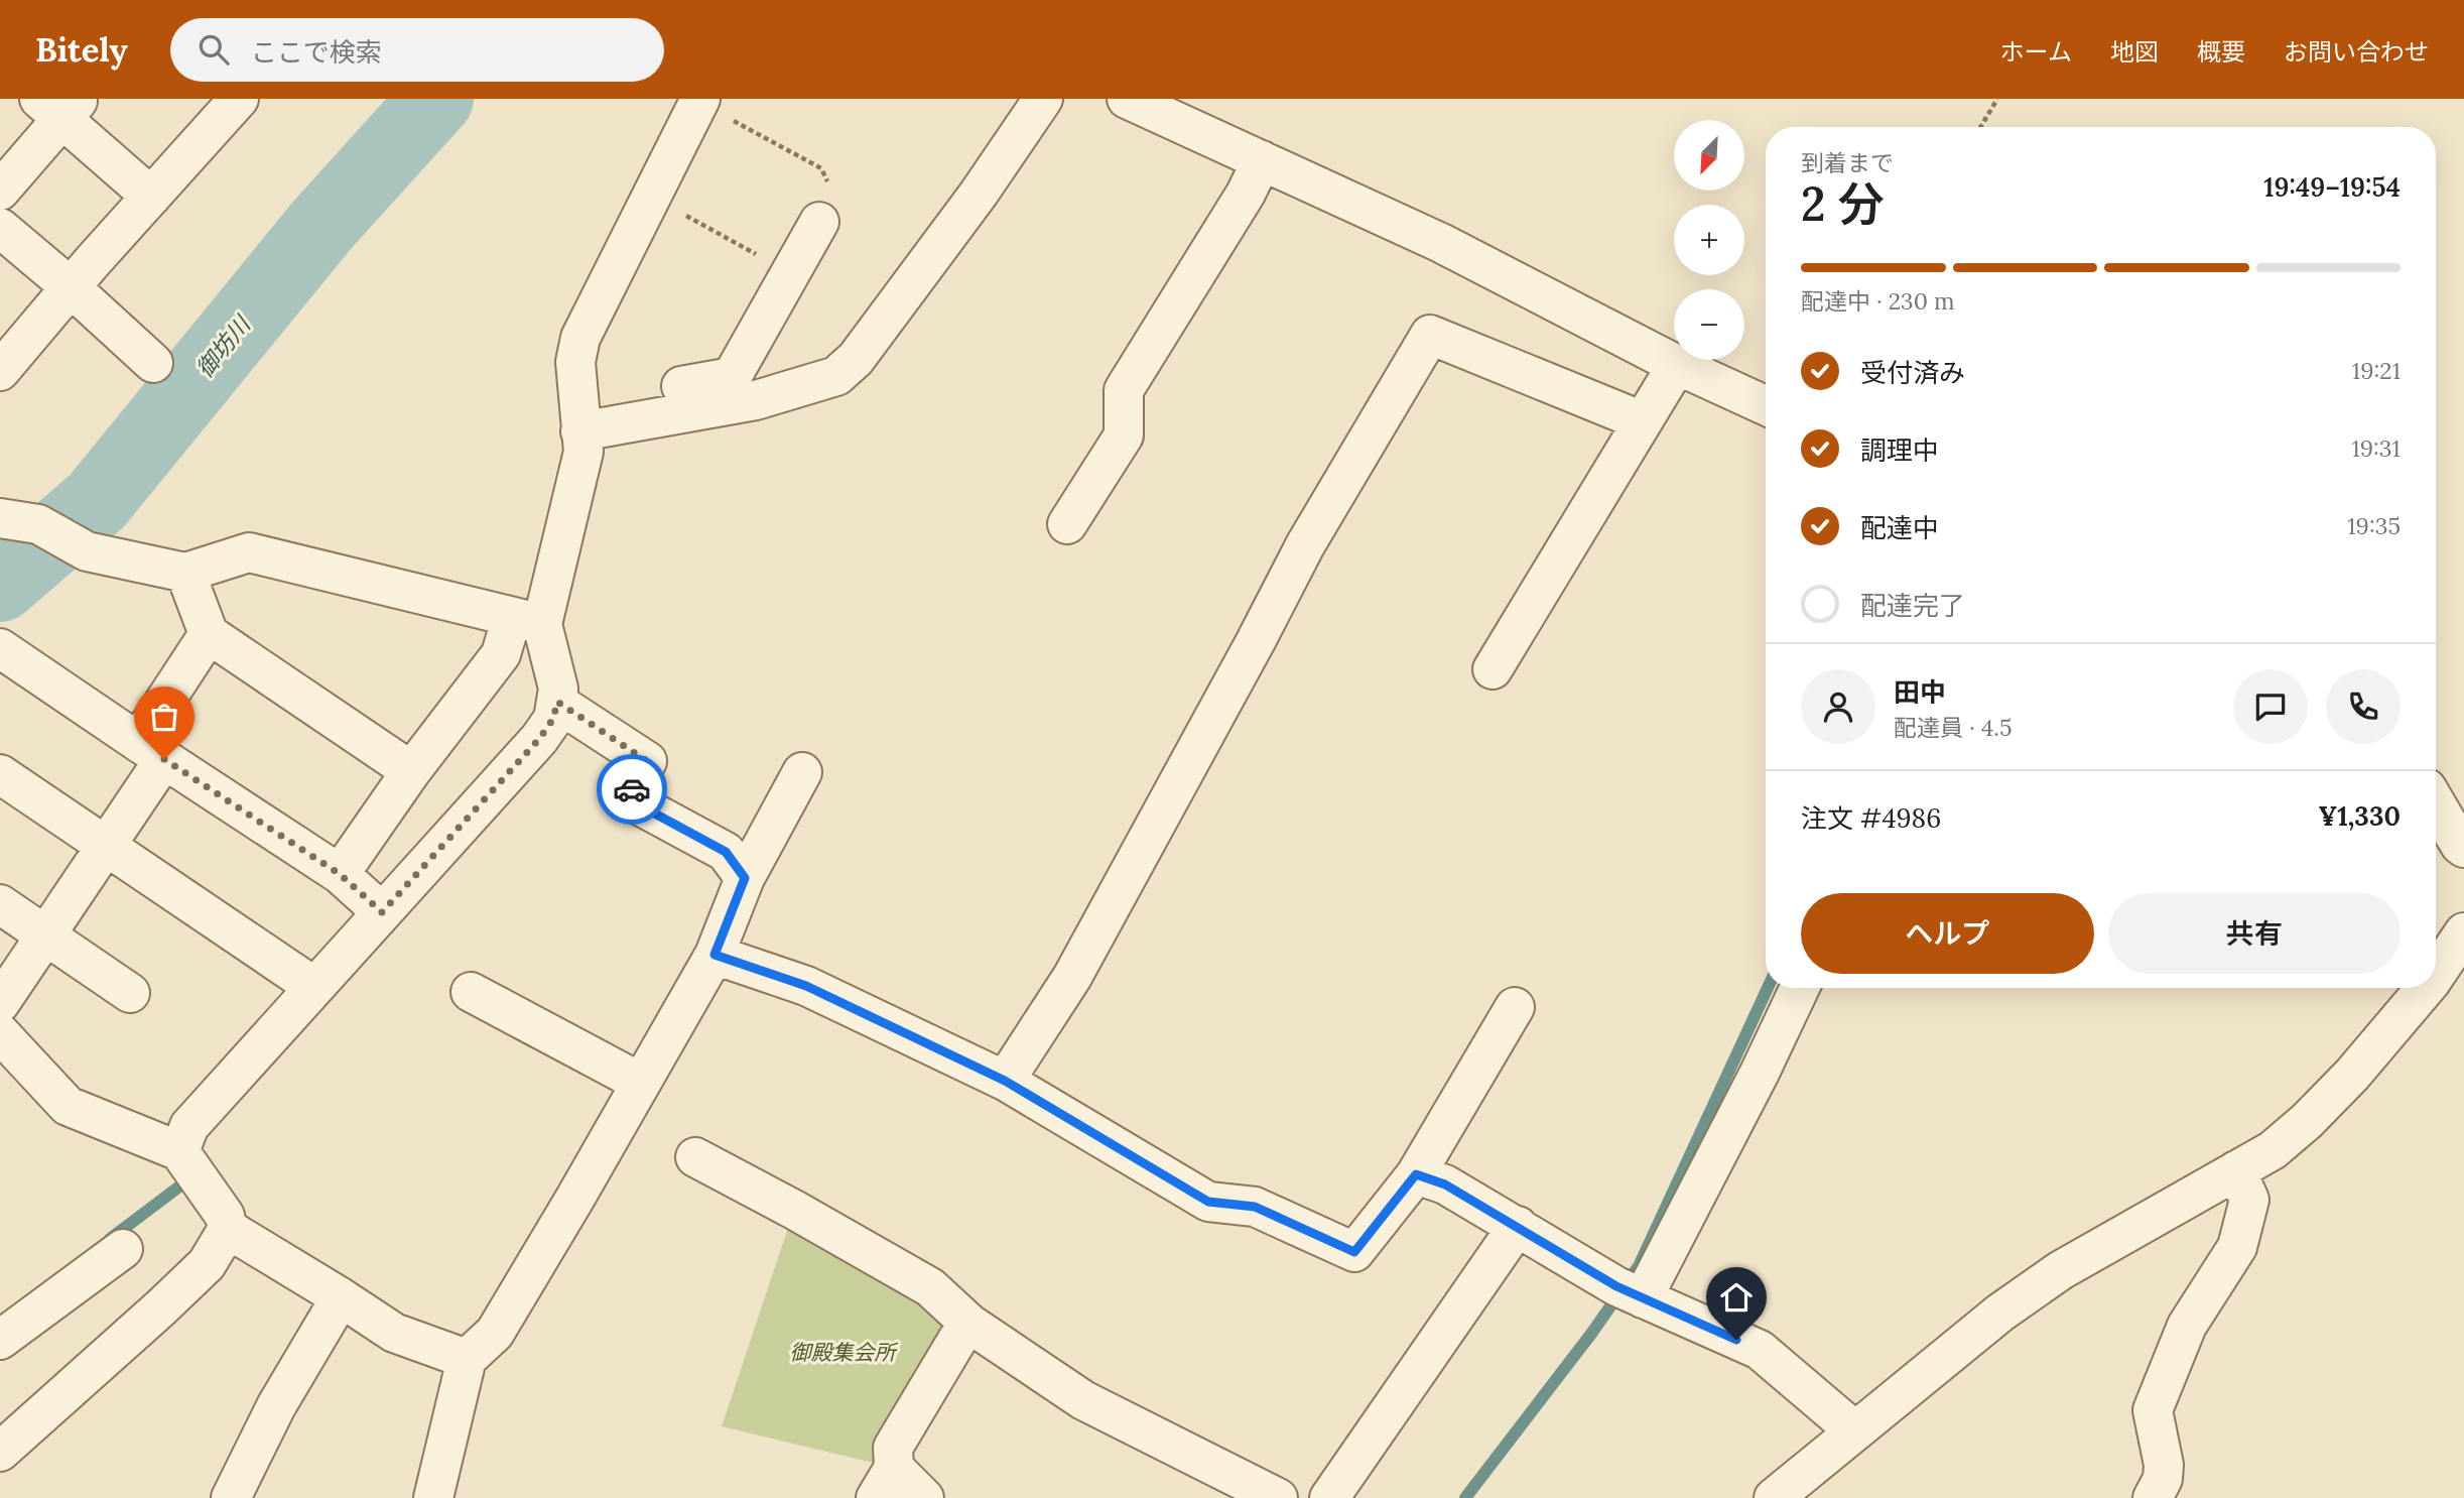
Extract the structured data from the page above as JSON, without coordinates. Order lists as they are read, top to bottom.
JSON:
{
  "water": ["御坊川"],
  "parks": ["御殿集会所"],
  "north": "bottom left",
  "page": {
    "header": "Bitely",
    "search": "ここで検索",
    "nav": [
      "ホーム",
      "地図",
      "概要",
      "お問い合わせ"
    ],
    "map_buttons": ["+", "−"],
    "heading": ["2 分", "到着まで", "19:49–19:54"],
    "panel": [
      "田中",
      "配達員 · 4.5",
      "注文 #4986",
      "¥1,330"
    ],
    "bar": "配達中 · 230 m",
    "list": [
      ["受付済み", "19:21"],
      ["調理中", "19:31"],
      ["配達中", "19:35"],
      "配達完了"
    ],
    "buttons": ["ヘルプ", "共有"]
  }
}
